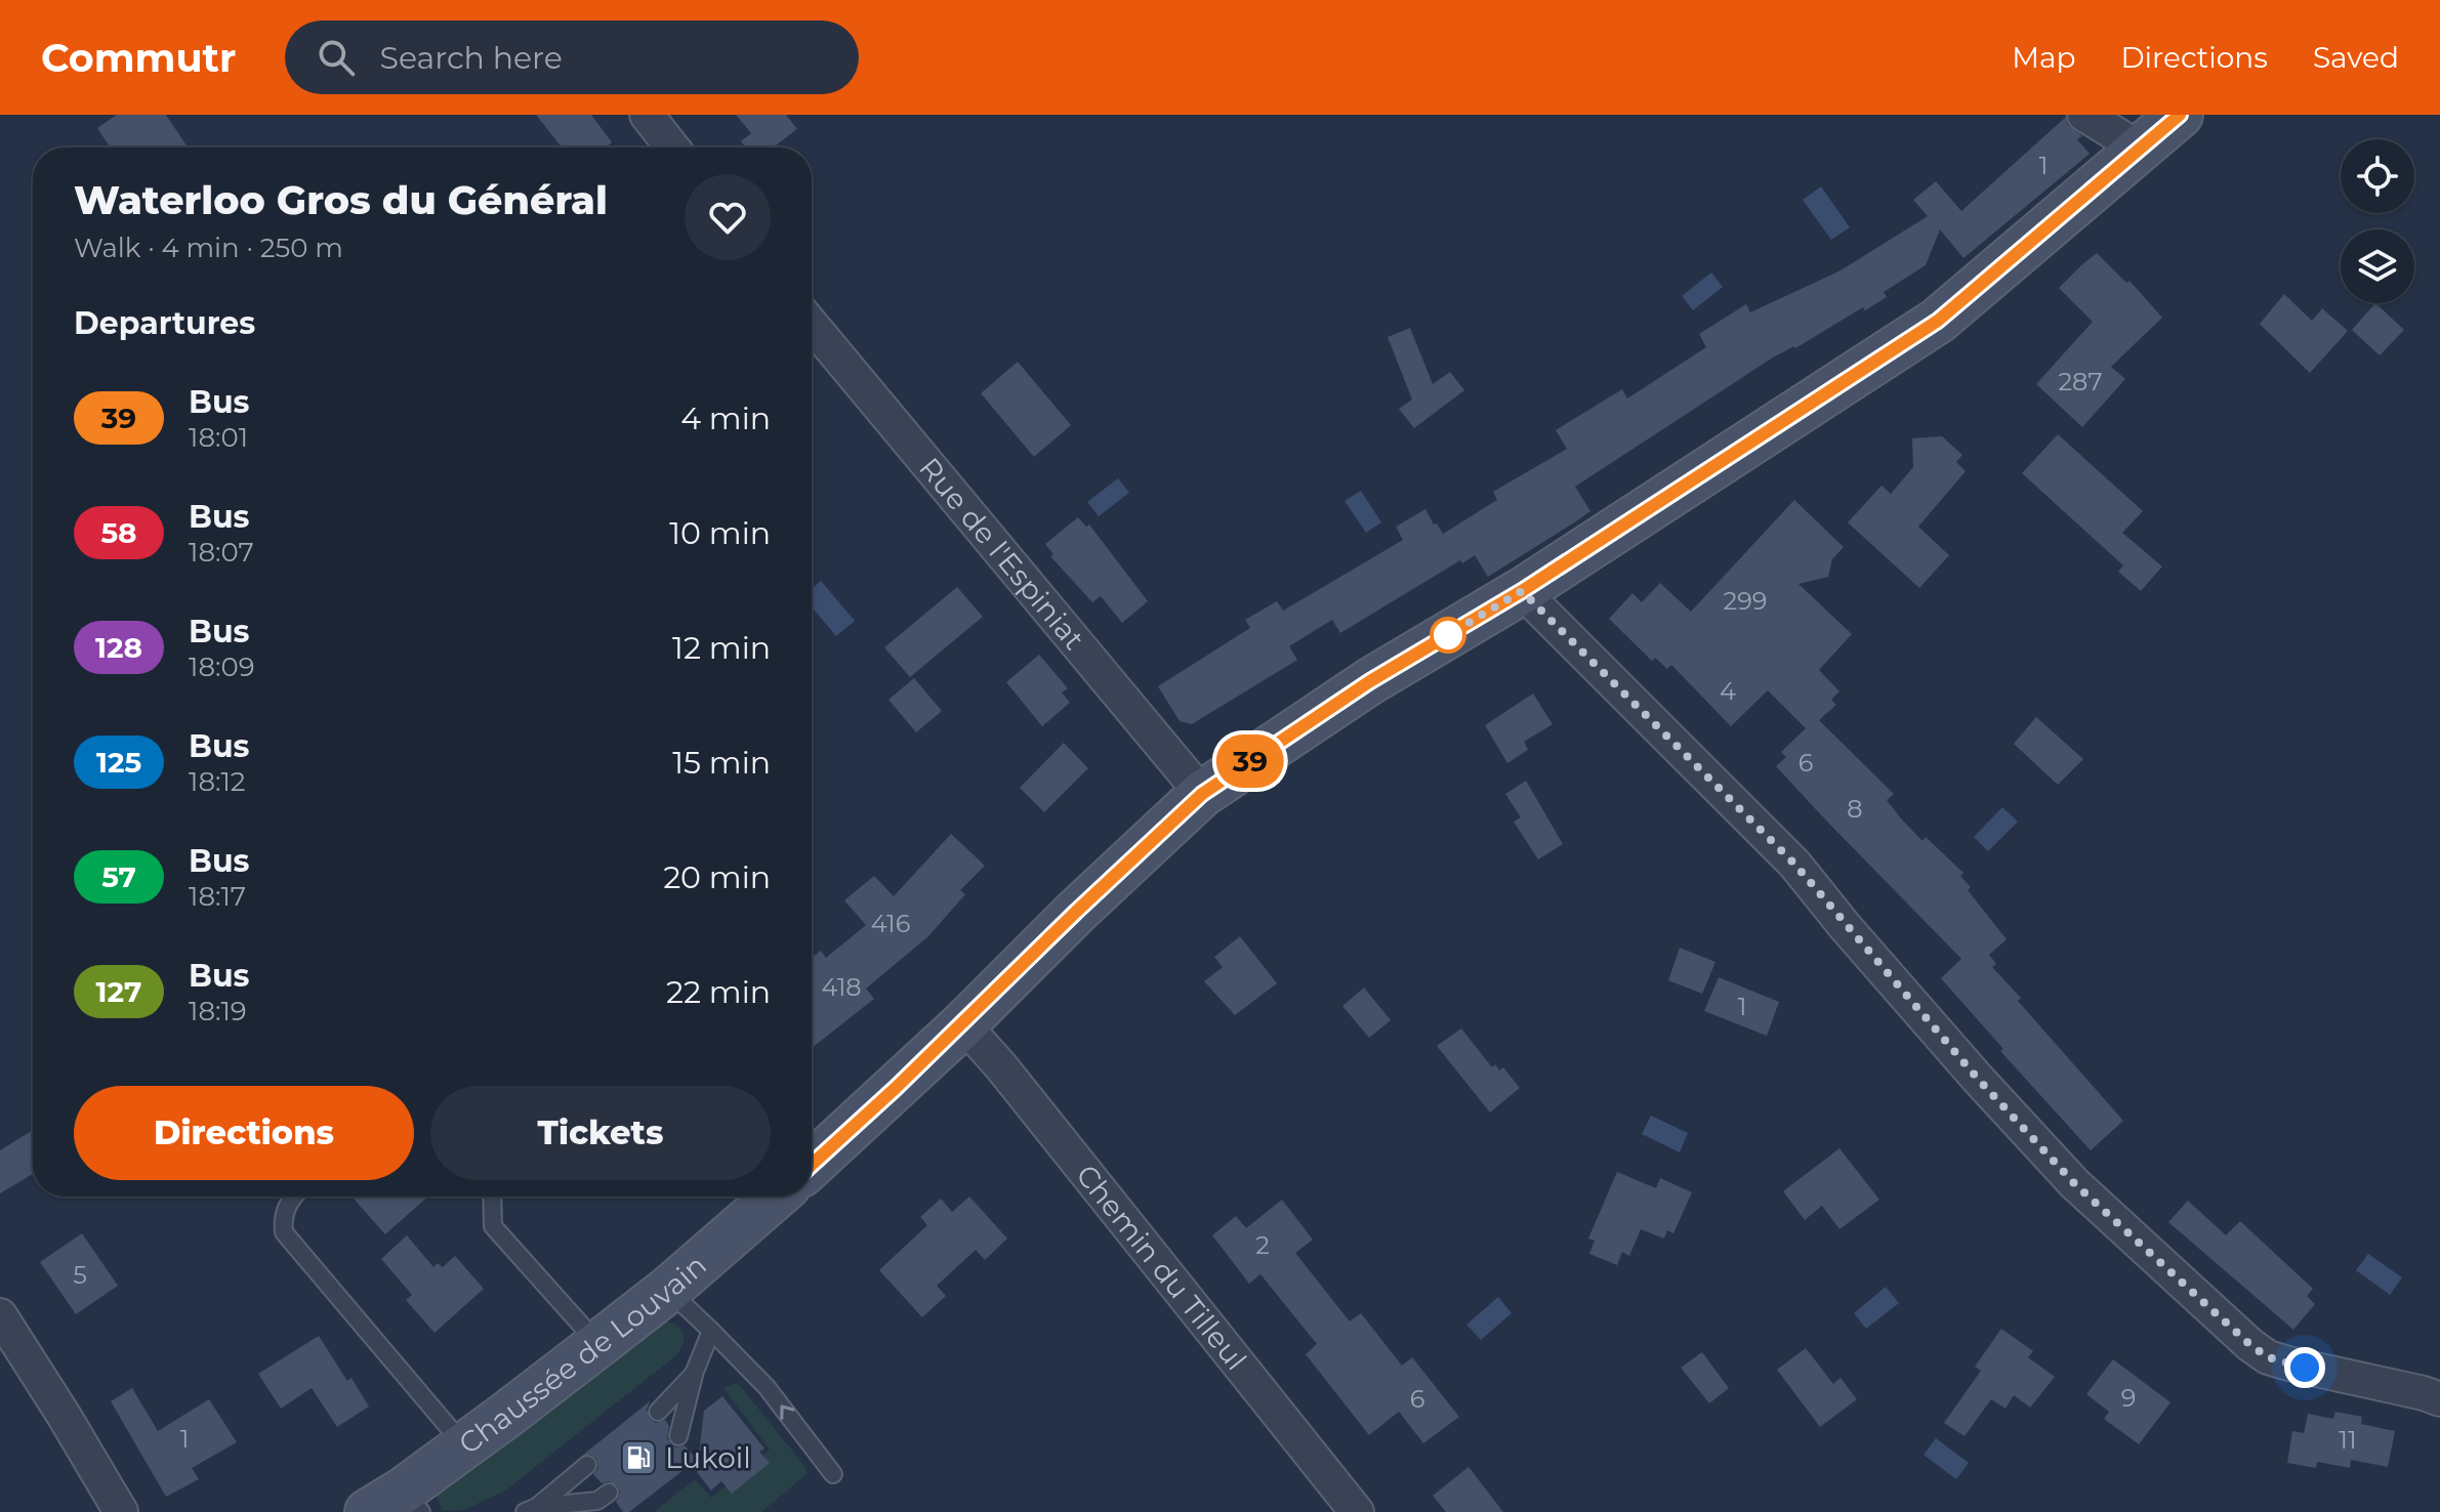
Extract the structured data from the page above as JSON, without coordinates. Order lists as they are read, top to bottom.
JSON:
{
  "streets": {
    "main road": ["Chaussée de Louvain"],
    "street": ["Rue de l'Espiniat", "Chemin du Tilleul"]
  },
  "places": {
    "fuel station": ["Lukoil"]
  },
  "lines": ["bus line 39"],
  "house_numbers": [
    "1",
    "287",
    "299",
    "4",
    "6",
    "8",
    "416",
    "418",
    "1",
    "2",
    "5",
    "9",
    "6",
    "1",
    "11"
  ],
  "page": {
    "header": "Commutr",
    "search": "Search here",
    "nav": ["Map", "Directions", "Saved"],
    "on_map": "39",
    "heading": [
      ["Waterloo Gros du Général", "Walk · 4 min · 250 m"],
      "Departures"
    ],
    "list": [
      {
        "mark": "39",
        "name": "Bus",
        "note": "18:01",
        "value": "4 min"
      },
      {
        "mark": "58",
        "name": "Bus",
        "note": "18:07",
        "value": "10 min"
      },
      {
        "mark": "128",
        "name": "Bus",
        "note": "18:09",
        "value": "12 min"
      },
      {
        "mark": "125",
        "name": "Bus",
        "note": "18:12",
        "value": "15 min"
      },
      {
        "mark": "57",
        "name": "Bus",
        "note": "18:17",
        "value": "20 min"
      },
      {
        "mark": "127",
        "name": "Bus",
        "note": "18:19",
        "value": "22 min"
      }
    ],
    "buttons": ["Directions", "Tickets"]
  }
}
